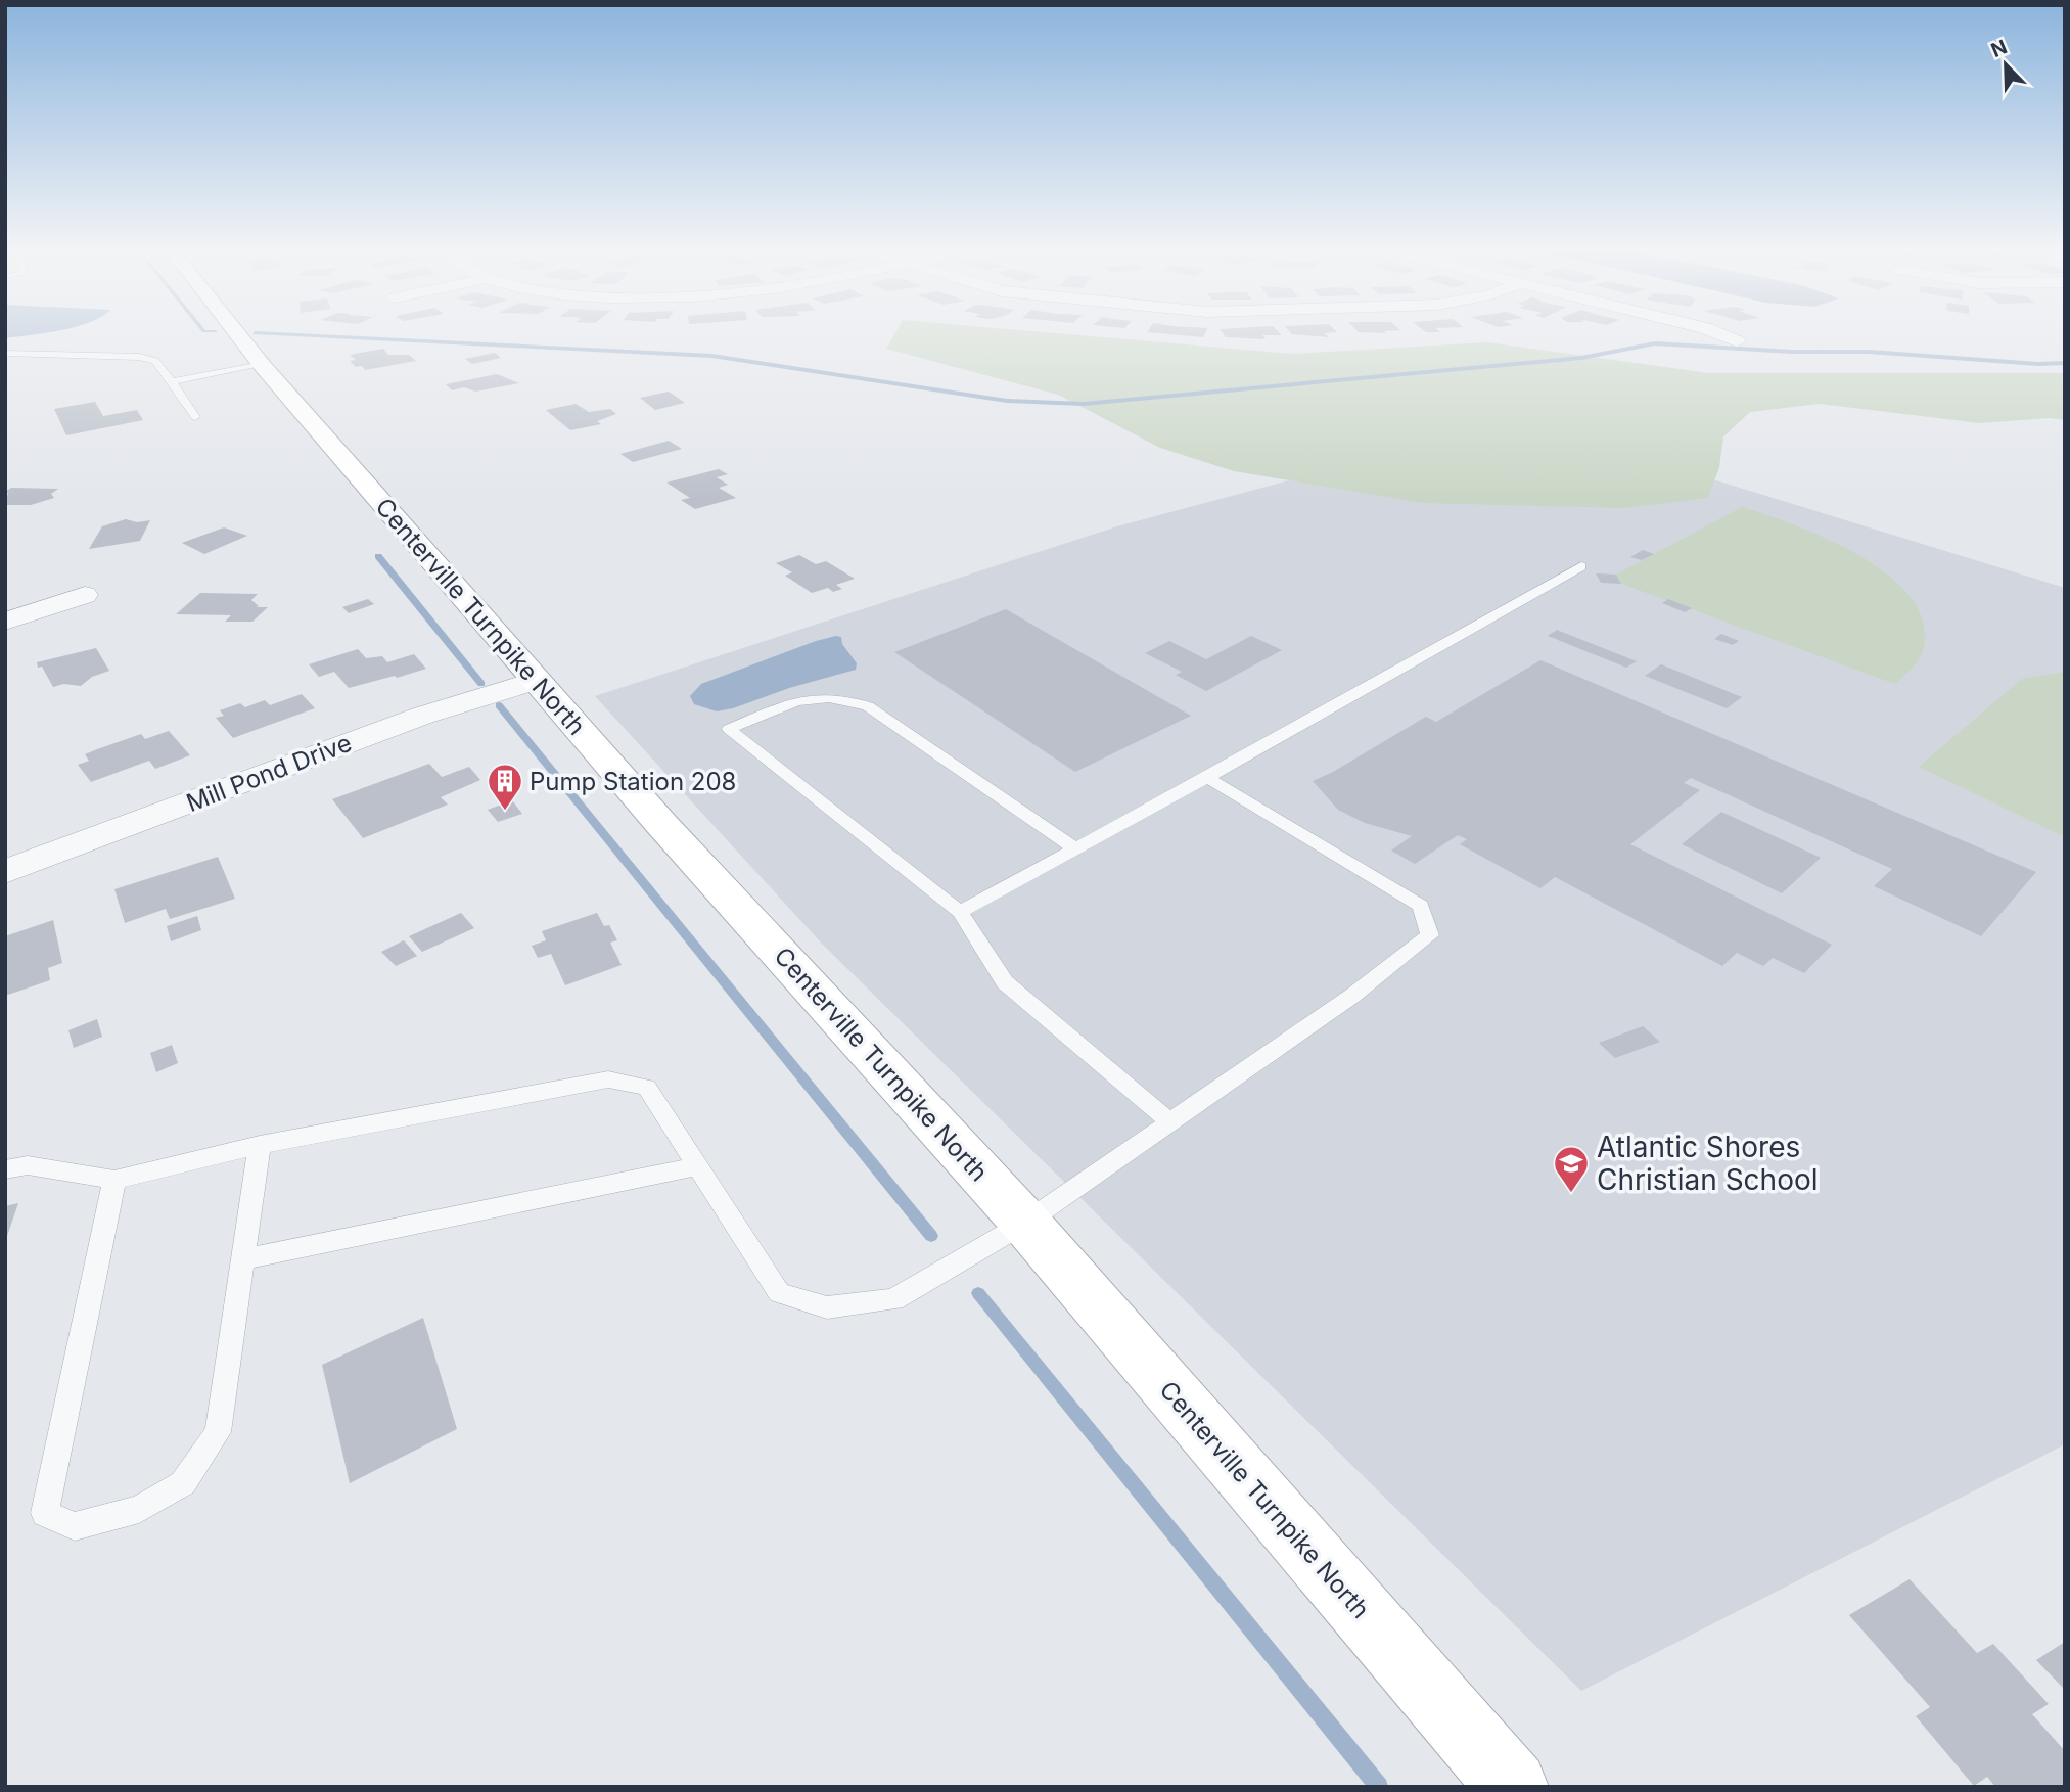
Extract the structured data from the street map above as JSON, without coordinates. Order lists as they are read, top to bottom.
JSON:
{
  "streets": {
    "main road": ["Centerville Turnpike North"],
    "street": ["Mill Pond Drive"]
  },
  "crossings": [
    ["Centerville Turnpike North", "Mill Pond Drive"]
  ],
  "places": {
    "building": ["Pump Station 208"],
    "school or university": ["Atlantic Shores Christian School"]
  },
  "north": "top left"
}
